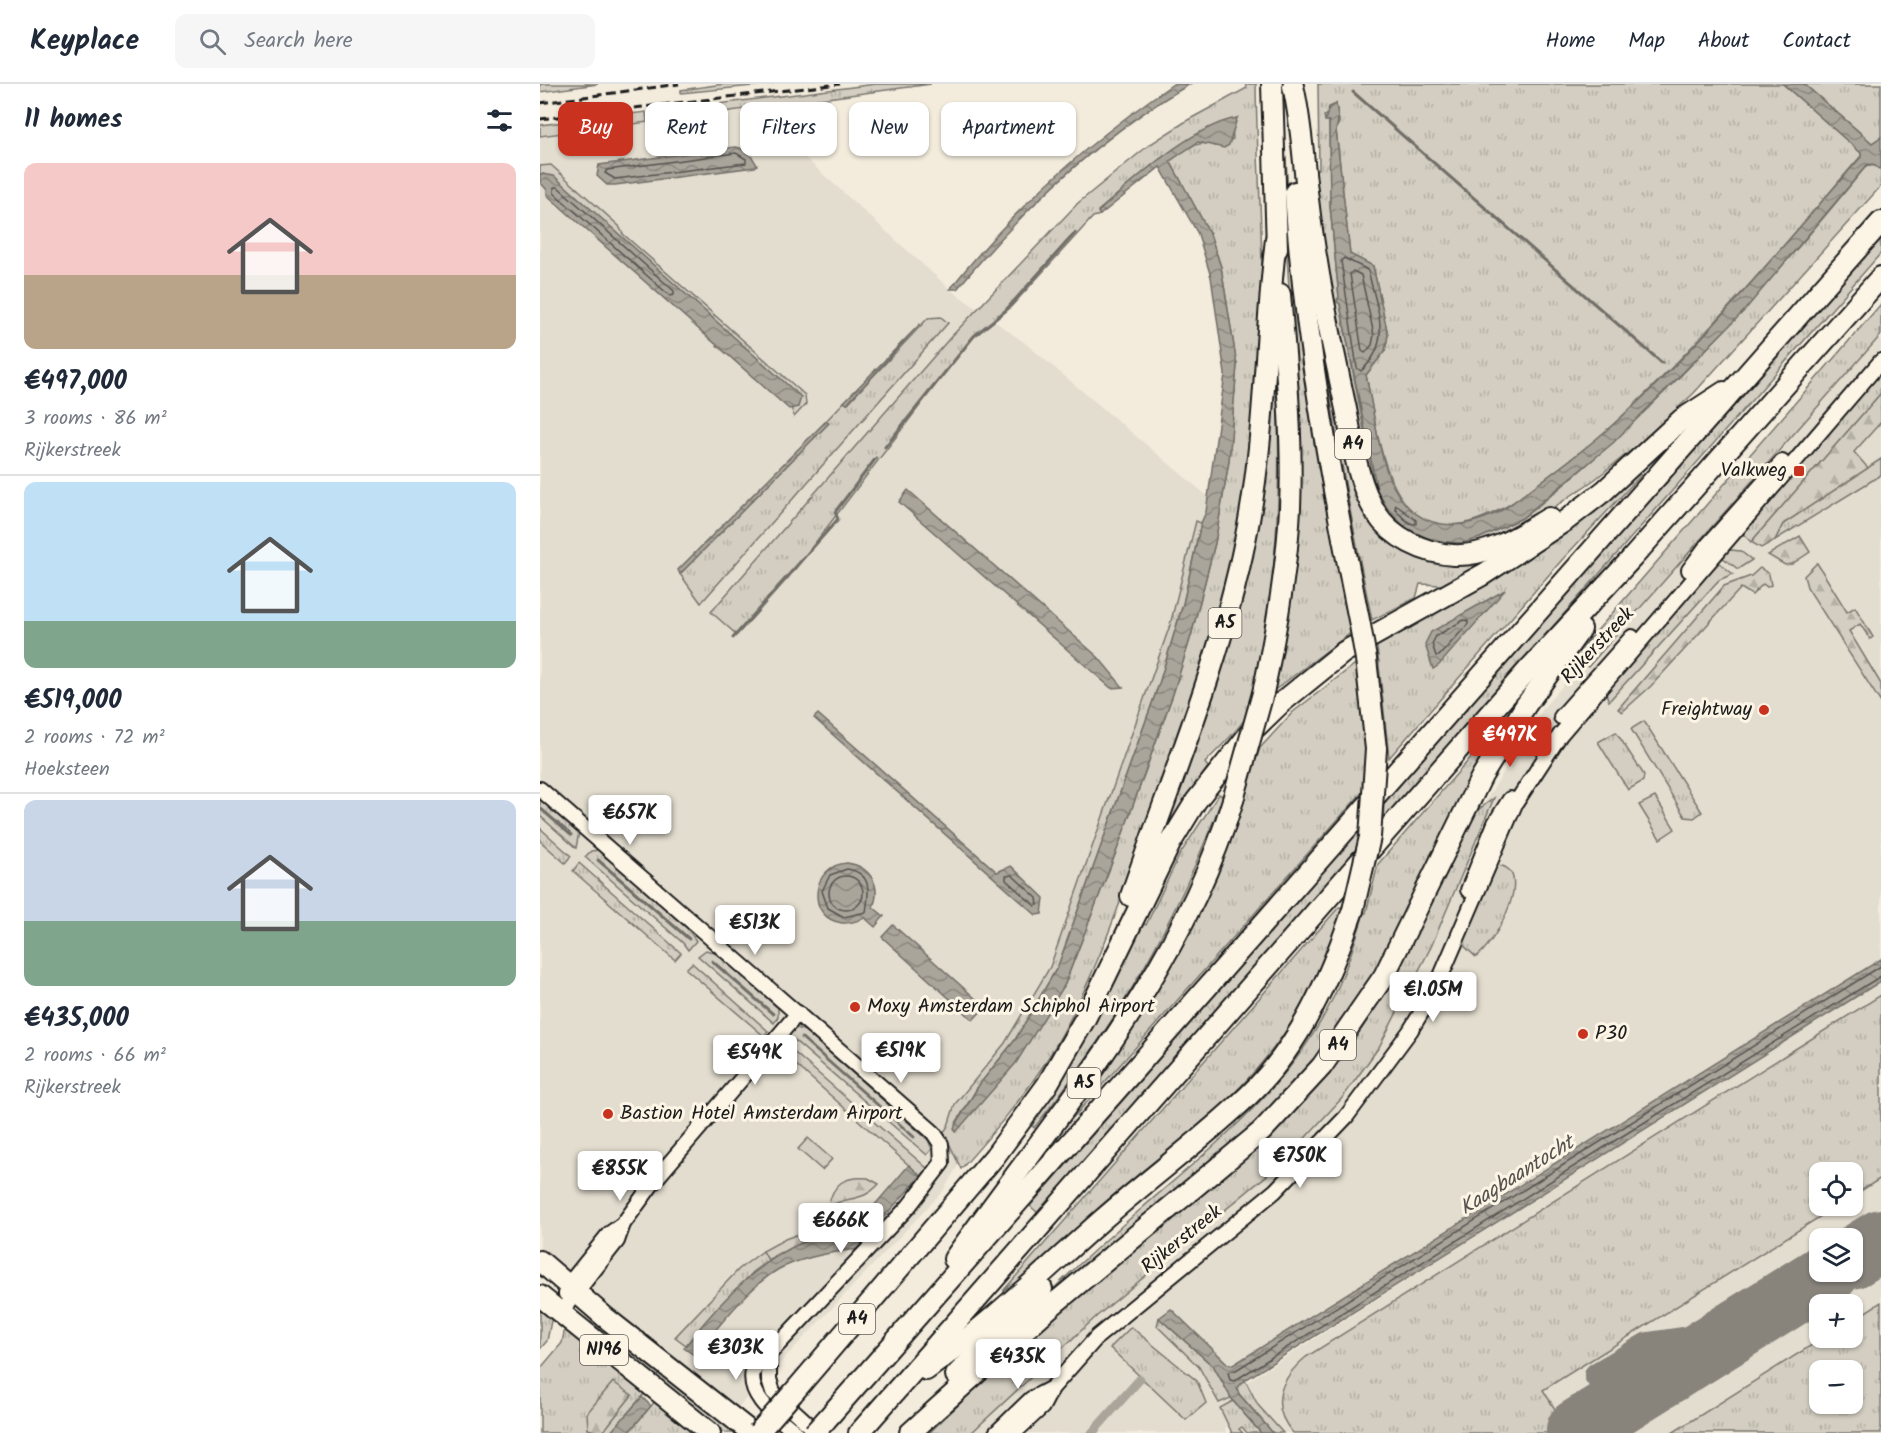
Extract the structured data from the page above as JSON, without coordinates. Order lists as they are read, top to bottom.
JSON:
{
  "streets": {
    "highway": ["A4", "A5", "N196"],
    "street": ["Rijkerstreek"]
  },
  "crossings": [
    ["A4", "A5"]
  ],
  "water": ["Kaagbaantocht"],
  "places": {
    "transit": ["Valkweg"],
    "other": [
      "Freightway",
      "Moxy Amsterdam Schiphol Airport",
      "P30",
      "Bastion Hotel Amsterdam Airport"
    ]
  },
  "page": {
    "header": "Keyplace",
    "search": "Search here",
    "nav": [
      "Home",
      "Map",
      "About",
      "Contact"
    ],
    "heading": "11 homes",
    "chip": [
      "Buy",
      "Rent",
      "Filters",
      "New",
      "Apartment"
    ],
    "list": [
      {
        "name": "€497,000",
        "note": "3 rooms · 86 m² · Rijkerstreek"
      },
      {
        "name": "€519,000",
        "note": "2 rooms · 72 m² · Hoeksteen"
      },
      {
        "name": "€435,000",
        "note": "2 rooms · 66 m² · Rijkerstreek"
      }
    ],
    "price": [
      "€497K",
      "€657K",
      "€513K",
      "€1.05M",
      "€519K",
      "€549K",
      "€750K",
      "€855K",
      "€666K",
      "€303K",
      "€435K"
    ],
    "map_buttons": ["+", "−"]
  }
}
